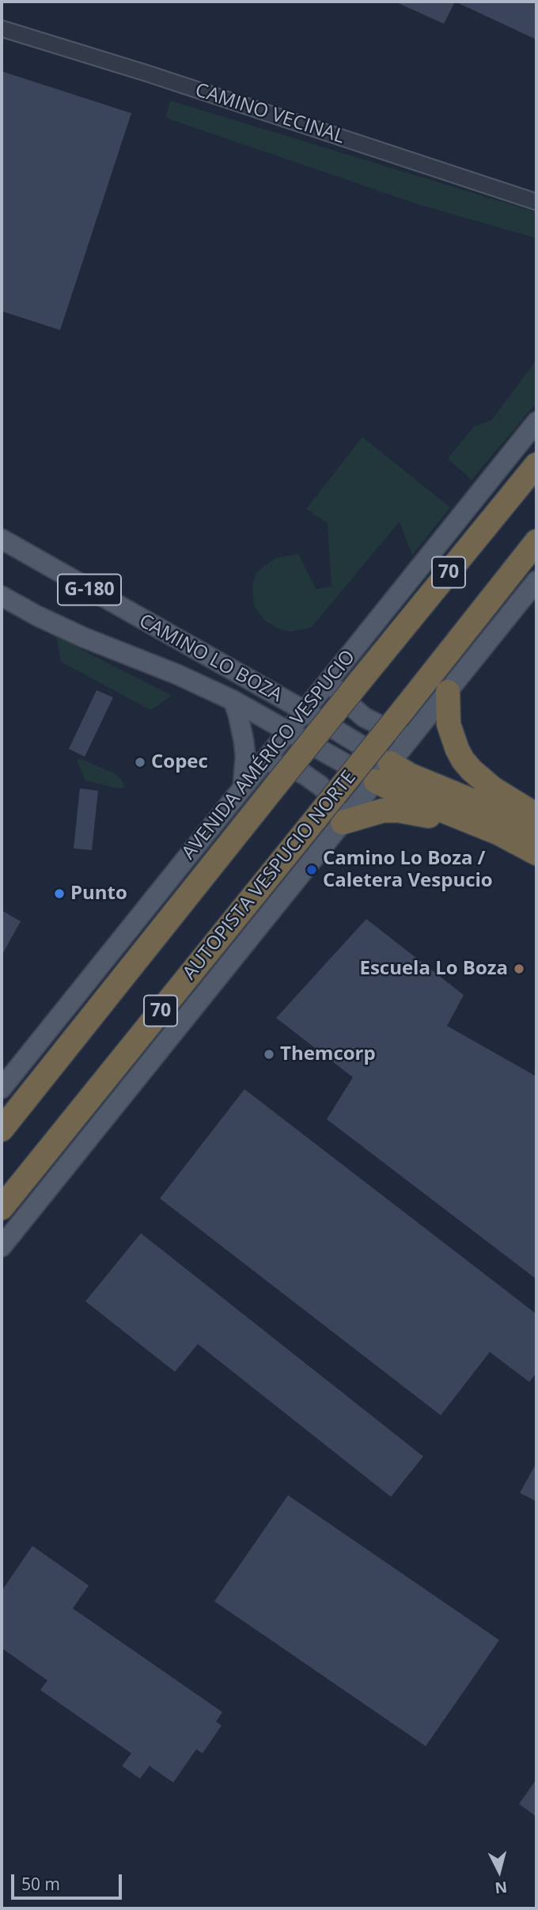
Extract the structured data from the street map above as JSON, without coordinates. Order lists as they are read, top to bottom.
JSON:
{
  "streets": {
    "highway": ["70", "G-180", "AUTOPISTA VESPUCIO NORTE"],
    "main road": ["CAMINO LO BOZA", "AVENIDA AMÉRICO VESPUCIO"],
    "street": ["CAMINO VECINAL"]
  },
  "crossings": [
    ["G-180", "CAMINO LO BOZA"],
    ["CAMINO LO BOZA", "AVENIDA AMÉRICO VESPUCIO"]
  ],
  "places": [
    "Copec",
    "Camino Lo Boza / Caletera Vespucio",
    "Punto",
    "Escuela Lo Boza",
    "Themcorp"
  ],
  "scale_bar": "50 m",
  "north": "bottom"
}
